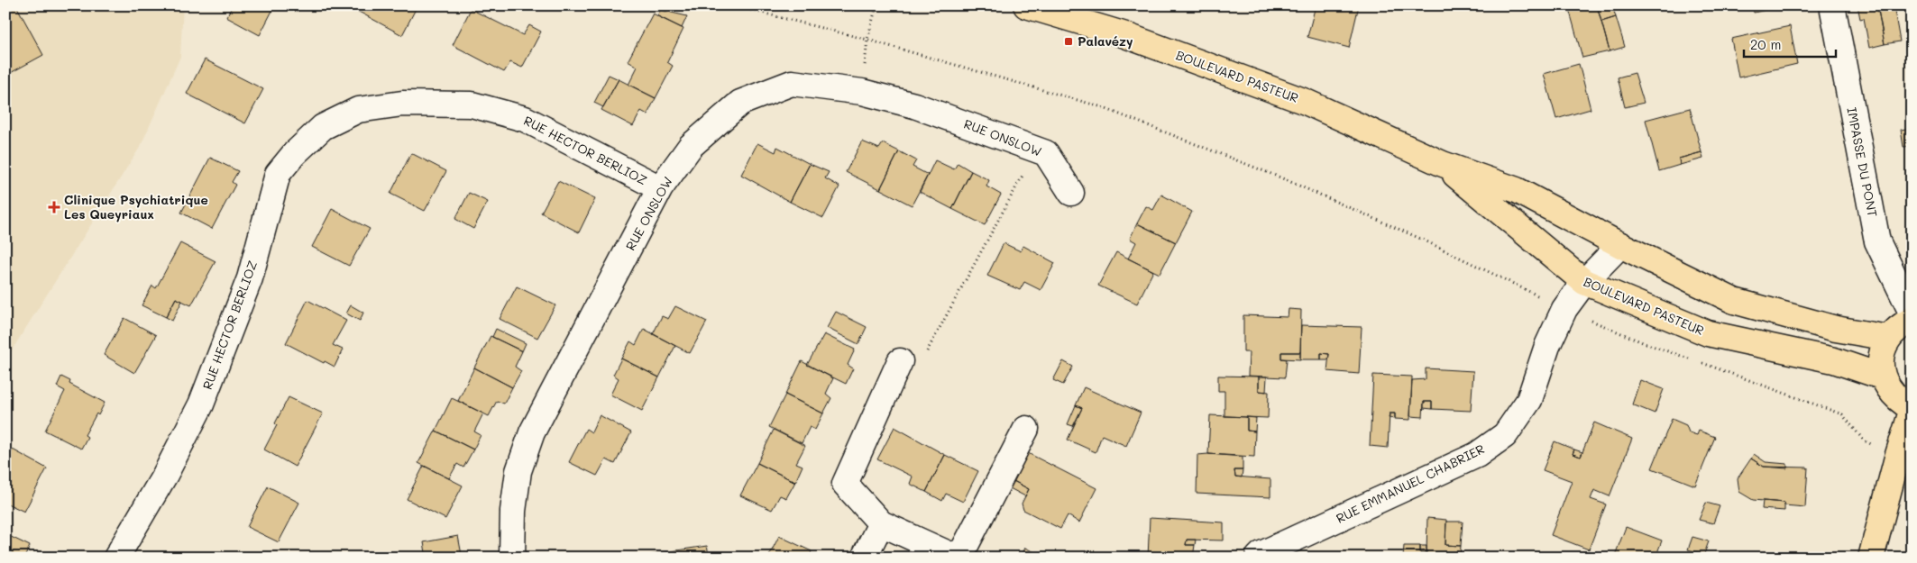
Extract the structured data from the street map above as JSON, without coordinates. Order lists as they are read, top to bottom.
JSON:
{
  "streets": {
    "main road": ["BOULEVARD PASTEUR"],
    "street": [
      "RUE ONSLOW",
      "RUE HECTOR BERLIOZ",
      "IMPASSE DU PONT",
      "RUE EMMANUEL CHABRIER"
    ]
  },
  "crossings": [
    ["BOULEVARD PASTEUR", "RUE EMMANUEL CHABRIER"],
    ["RUE ONSLOW", "RUE HECTOR BERLIOZ"]
  ],
  "places": {
    "transit": ["Palavézy"],
    "health": ["Clinique Psychiatrique Les Queyriaux"]
  },
  "scale_bar": "20 m"
}
